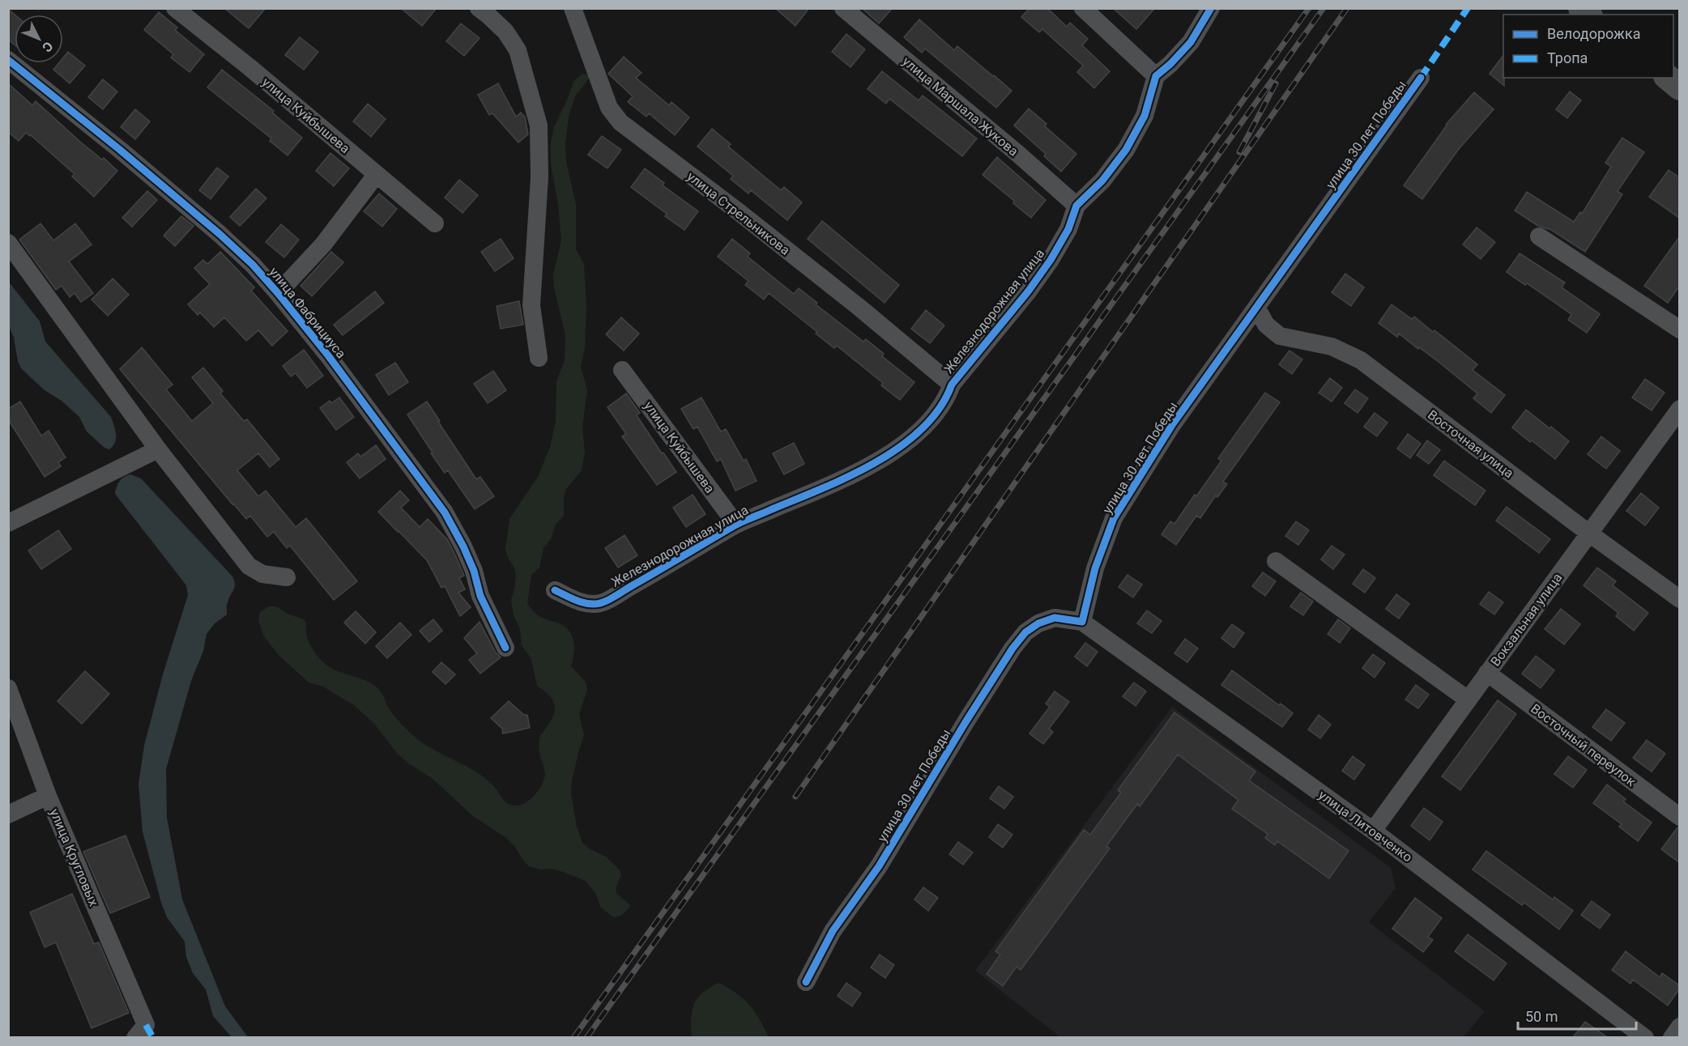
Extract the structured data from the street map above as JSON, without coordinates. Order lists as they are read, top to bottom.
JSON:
{
  "streets": {
    "street": [
      "улица Маршала Жукова",
      "улица Куйбышева",
      "улица 30 лет Победы",
      "улица Стрельникова",
      "Железнодорожная улица",
      "улица Фабрициуса",
      "Восточная улица",
      "Вокзальная улица",
      "Восточный переулок",
      "улица Литовченко",
      "улица Кругловых"
    ]
  },
  "crossings": [
    ["улица Маршала Жукова", "Железнодорожная улица"],
    ["улица Куйбышева", "Железнодорожная улица"],
    ["улица 30 лет Победы", "Восточная улица"],
    ["улица 30 лет Победы", "улица Литовченко"],
    ["улица Стрельникова", "Железнодорожная улица"],
    ["Восточная улица", "Вокзальная улица"],
    ["Вокзальная улица", "Восточный переулок"],
    ["Вокзальная улица", "улица Литовченко"]
  ],
  "legend": ["Велодорожка", "Тропа"],
  "scale_bar": "50 m",
  "north": "bottom right"
}
